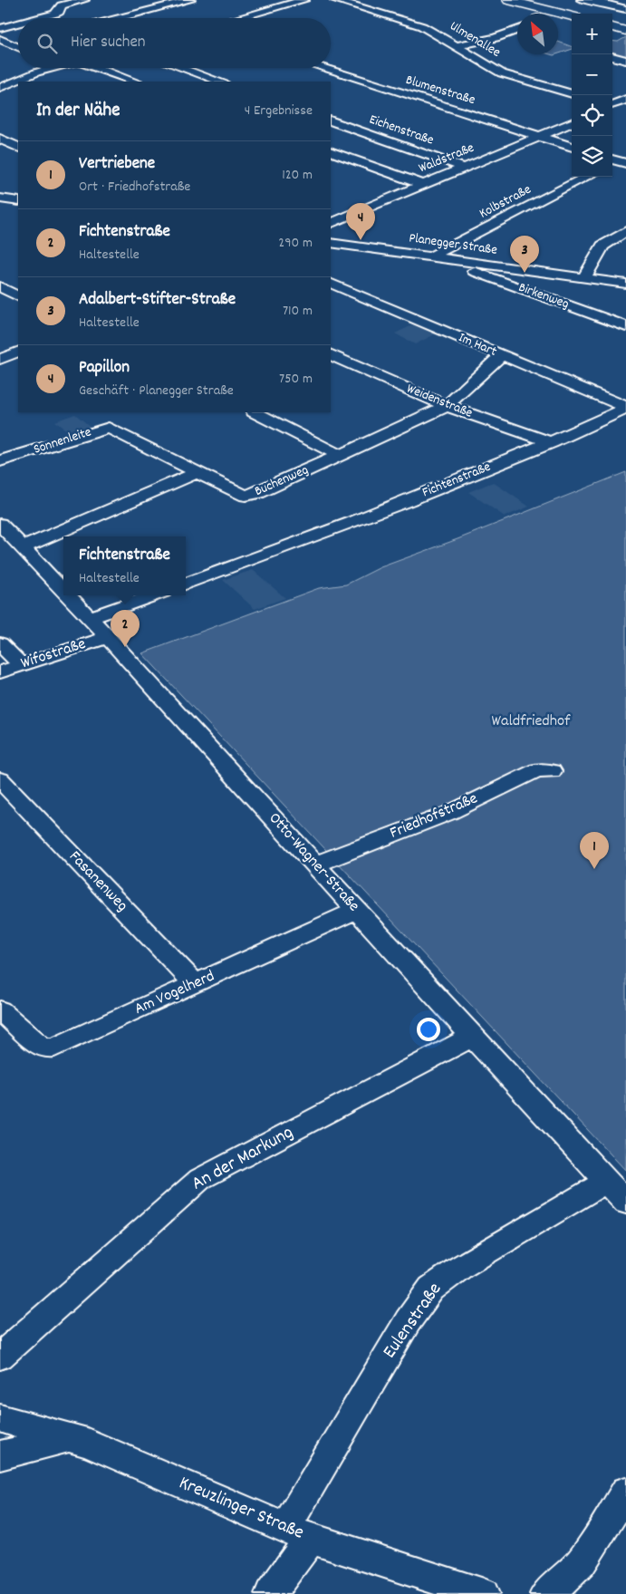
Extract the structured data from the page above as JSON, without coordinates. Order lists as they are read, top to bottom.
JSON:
{
  "streets": {
    "street": [
      "Ulmenallee",
      "Blumenstraße",
      "Eichenstraße",
      "Waldstraße",
      "Kolbstraße",
      "Planegger Straße",
      "Birkenweg",
      "Im Hart",
      "Weidenstraße",
      "Sonnenleite",
      "Fichtenstraße",
      "Buchenweg",
      "Wifostraße",
      "Friedhofstraße",
      "Otto-Wagner-Straße",
      "Fasanenweg",
      "Am Vogelherd",
      "An der Markung",
      "Eulenstraße",
      "Kreuzlinger Straße"
    ]
  },
  "crossings": [
    ["Blumenstraße", "Waldstraße"],
    ["Eichenstraße", "Waldstraße"],
    ["Kolbstraße", "Planegger Straße"],
    ["Planegger Straße", "Birkenweg"],
    ["Im Hart", "Fichtenstraße"],
    ["Im Hart", "Buchenweg"],
    ["Weidenstraße", "Fichtenstraße"],
    ["Weidenstraße", "Buchenweg"],
    ["Sonnenleite", "Buchenweg"],
    ["Wifostraße", "Otto-Wagner-Straße"],
    ["Friedhofstraße", "Otto-Wagner-Straße"],
    ["Otto-Wagner-Straße", "Am Vogelherd"],
    ["Otto-Wagner-Straße", "An der Markung"],
    ["Otto-Wagner-Straße", "Eulenstraße"],
    ["Fasanenweg", "Am Vogelherd"],
    ["Eulenstraße", "Kreuzlinger Straße"]
  ],
  "parks": ["Waldfriedhof"],
  "north": "top left",
  "page": {
    "map_buttons": ["+", "−"],
    "search": "Hier suchen",
    "heading": ["In der Nähe", "4 Ergebnisse"],
    "list": [
      {
        "mark": "1",
        "name": "Vertriebene",
        "note": "Ort · Friedhofstraße",
        "value": "120 m"
      },
      {
        "mark": "2",
        "name": "Fichtenstraße",
        "note": "Haltestelle",
        "value": "290 m"
      },
      {
        "mark": "3",
        "name": "Adalbert-Stifter-Straße",
        "note": "Haltestelle",
        "value": "710 m"
      },
      {
        "mark": "4",
        "name": "Papillon",
        "note": "Geschäft · Planegger Straße",
        "value": "750 m"
      }
    ],
    "pins": [
      "4",
      "3",
      "2",
      "1"
    ],
    "popup": ["Fichtenstraße", "Haltestelle"]
  }
}
